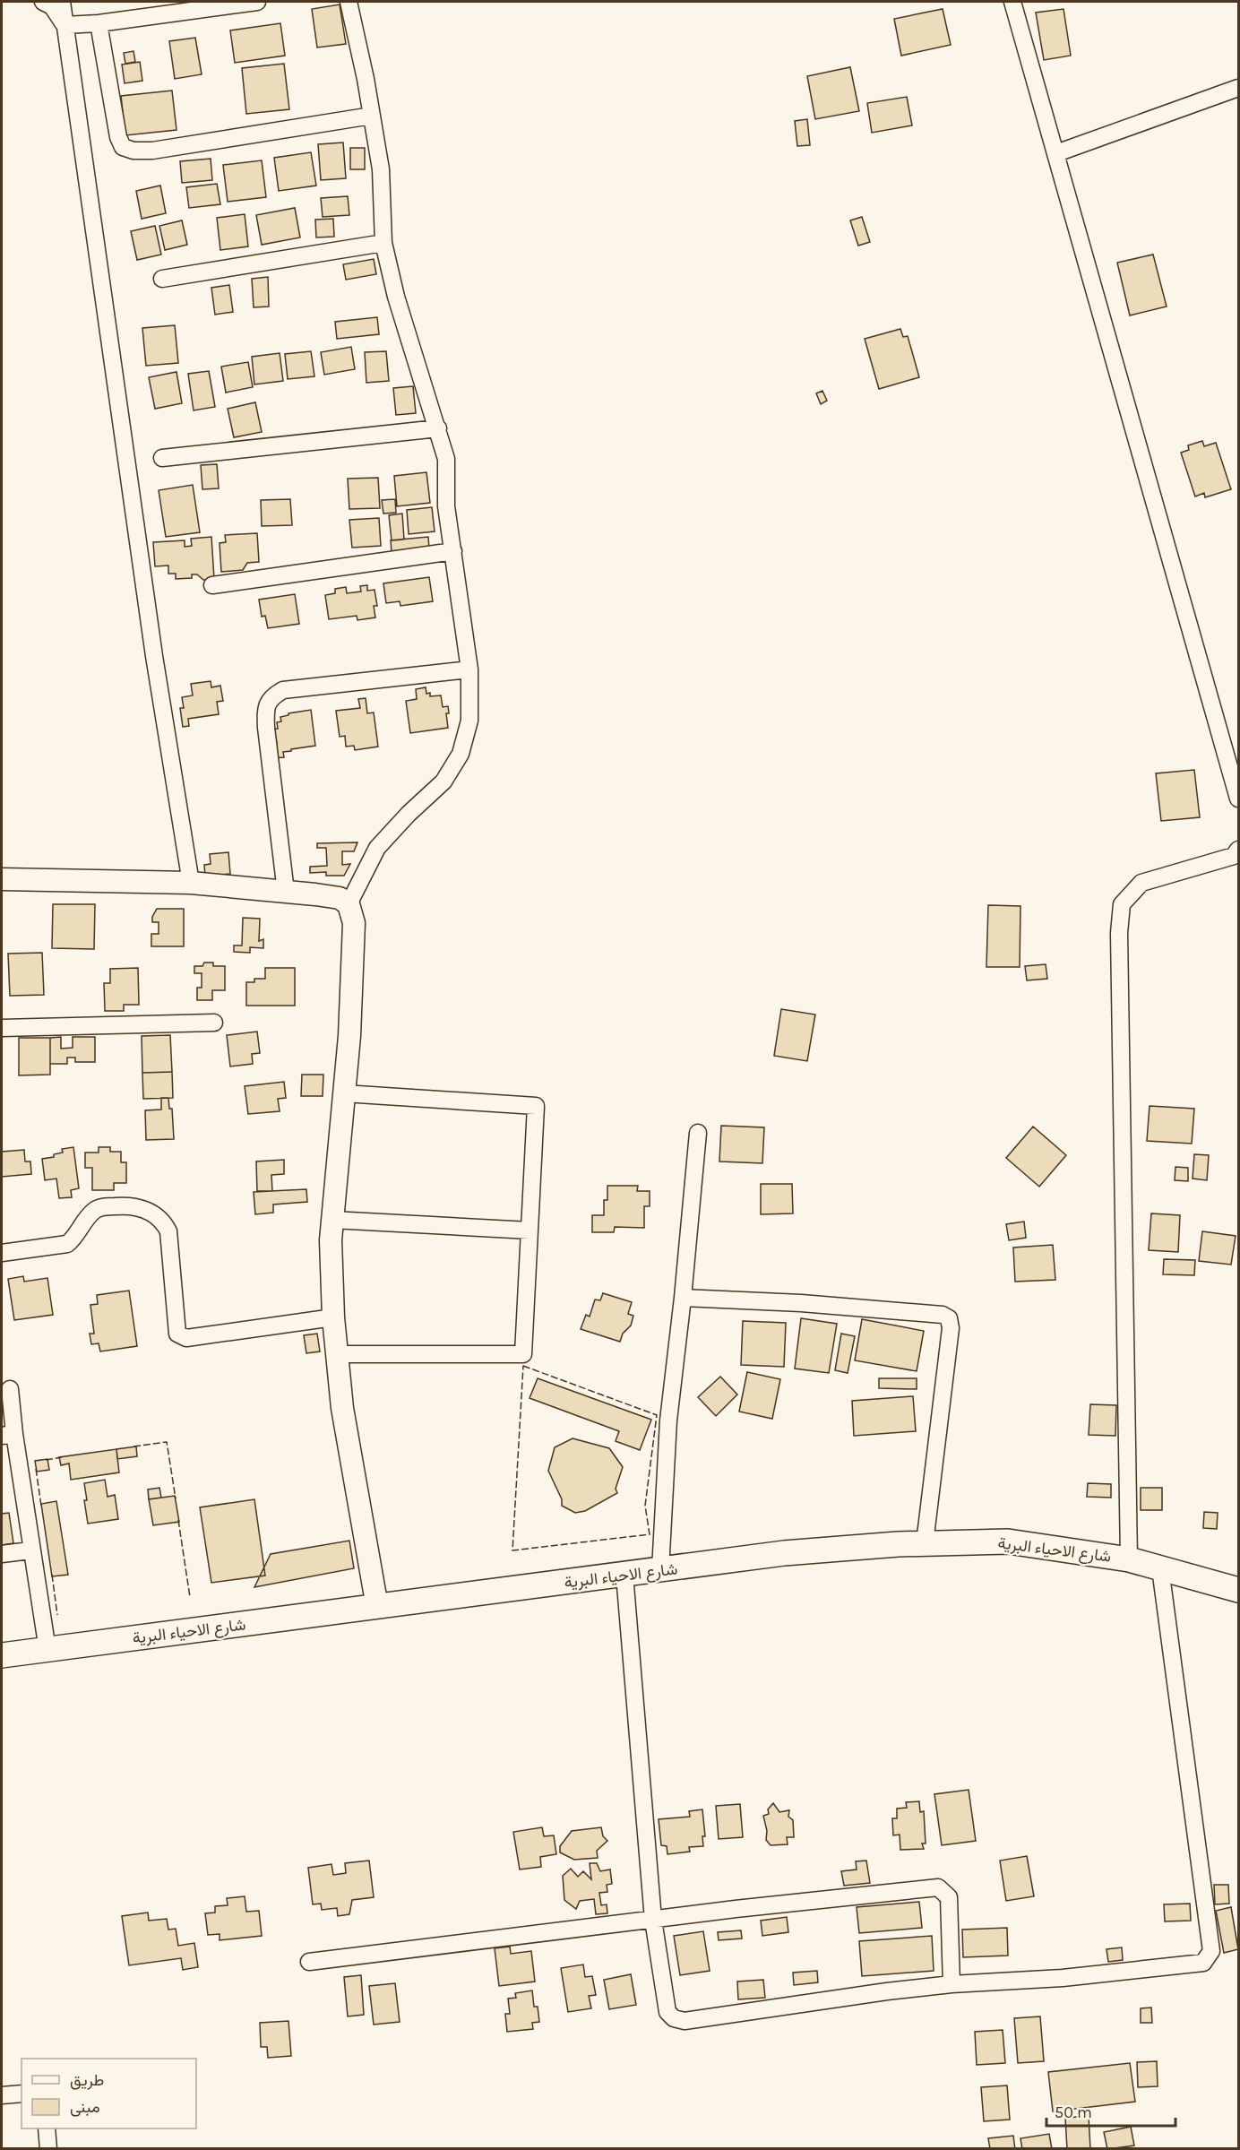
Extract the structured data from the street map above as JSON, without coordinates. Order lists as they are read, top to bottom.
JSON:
{
  "streets": {
    "main road": ["شارع الاحياء البرية"]
  },
  "legend": ["طريق", "مبنى"],
  "scale_bar": "50 m"
}
